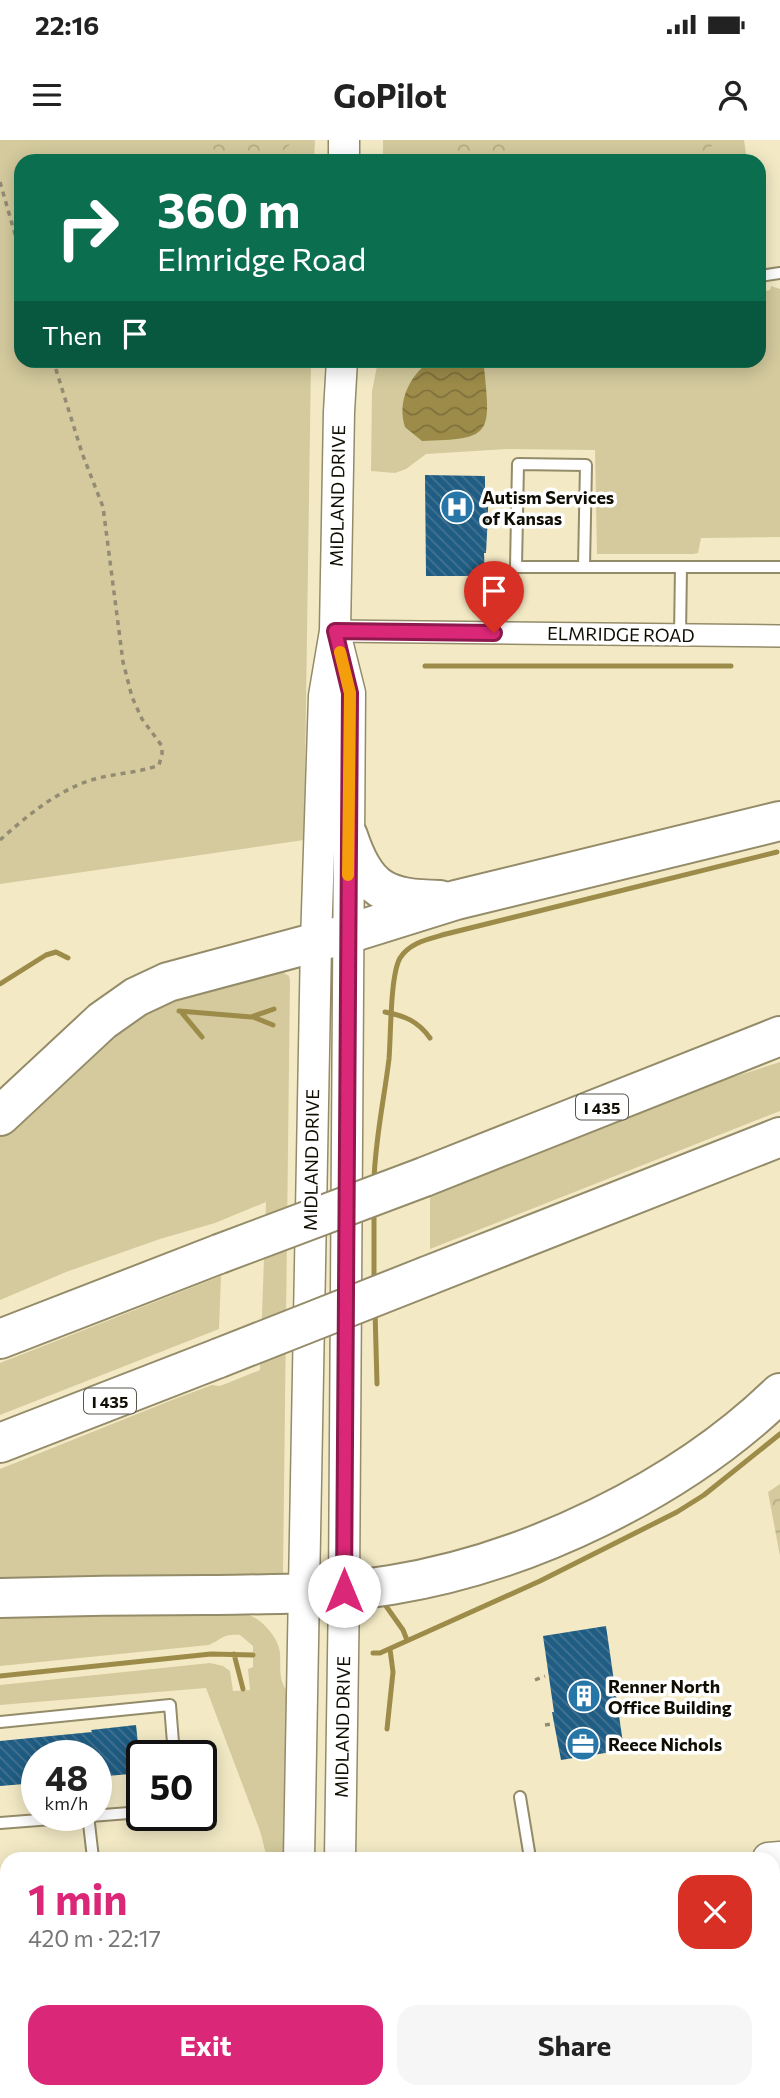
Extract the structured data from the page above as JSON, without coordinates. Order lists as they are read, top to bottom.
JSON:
{
  "streets": {
    "highway": ["I 435"],
    "main road": ["MIDLAND DRIVE"],
    "street": ["ELMRIDGE ROAD"]
  },
  "crossings": [
    ["MIDLAND DRIVE", "ELMRIDGE ROAD"]
  ],
  "places": {
    "hospital": ["Autism Services of Kansas"],
    "building": ["Renner North Office Building"],
    "office": ["Reece Nichols"]
  },
  "page": {
    "status": "22:16",
    "header": "GoPilot",
    "turn": ["360 m", "Elmridge Road"],
    "then": "Then",
    "speed": "48 km/h",
    "limit": "50",
    "heading": ["1 min", "420 m · 22:17"],
    "buttons": ["Exit", "Share"]
  }
}
